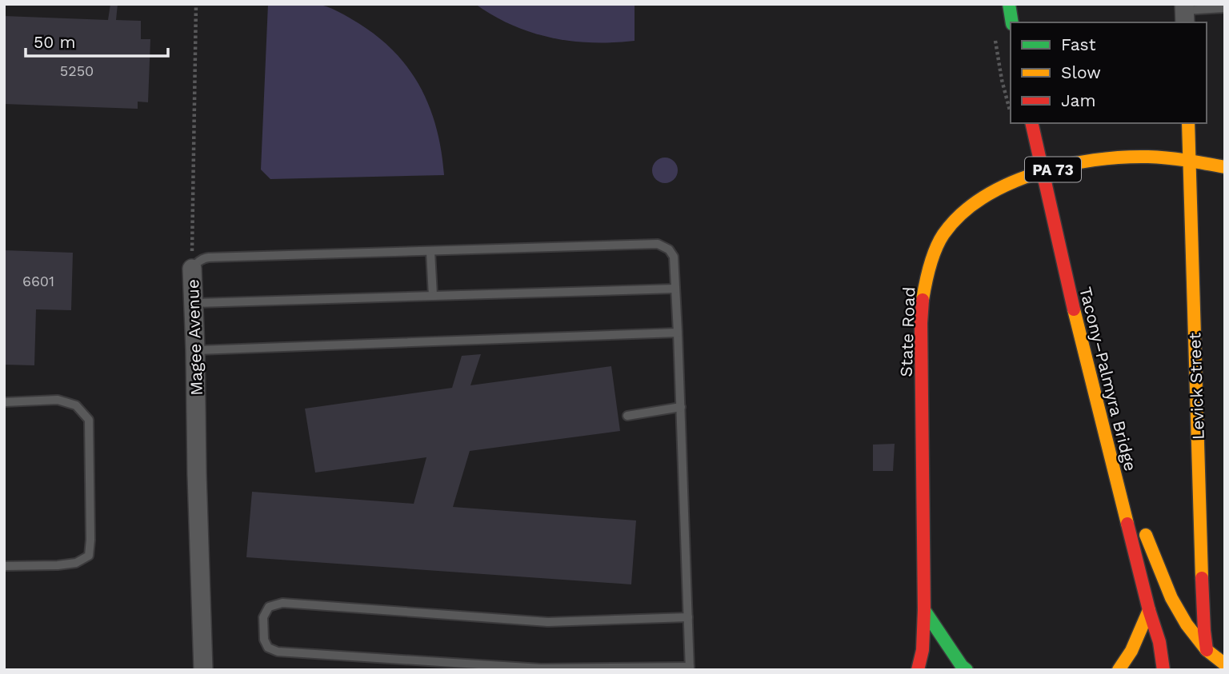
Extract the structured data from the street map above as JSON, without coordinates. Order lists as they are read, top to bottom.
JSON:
{
  "streets": {
    "main road": [
      "PA 73",
      "State Road",
      "Tacony–Palmyra Bridge",
      "Levick Street"
    ],
    "street": ["Magee Avenue"]
  },
  "crossings": [
    ["PA 73", "Tacony–Palmyra Bridge"],
    ["PA 73", "Levick Street"],
    ["State Road", "Levick Street"]
  ],
  "house_numbers": ["5250", "6601"],
  "legend": ["Fast", "Slow", "Jam"],
  "scale_bar": "50 m"
}
